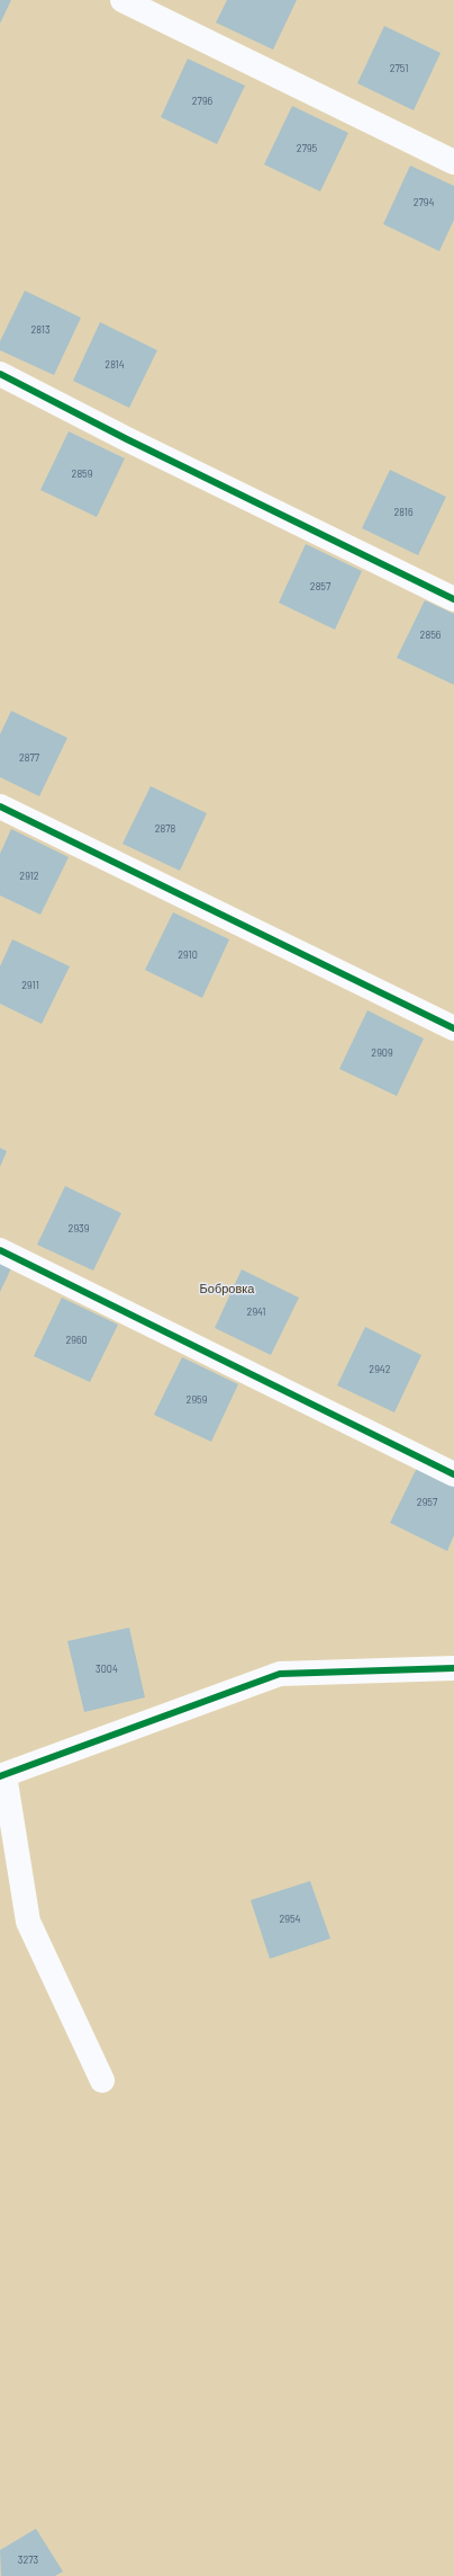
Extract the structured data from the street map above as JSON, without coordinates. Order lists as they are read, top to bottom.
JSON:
{
  "parks": ["Бобровка"],
  "house_numbers": [
    "2751",
    "2796",
    "2795",
    "2794",
    "2813",
    "2814",
    "2859",
    "2816",
    "2857",
    "2856",
    "2877",
    "2878",
    "2912",
    "2910",
    "2911",
    "2909",
    "2939",
    "2941",
    "2960",
    "2942",
    "2959",
    "2957",
    "3004",
    "2954",
    "3273"
  ]
}
